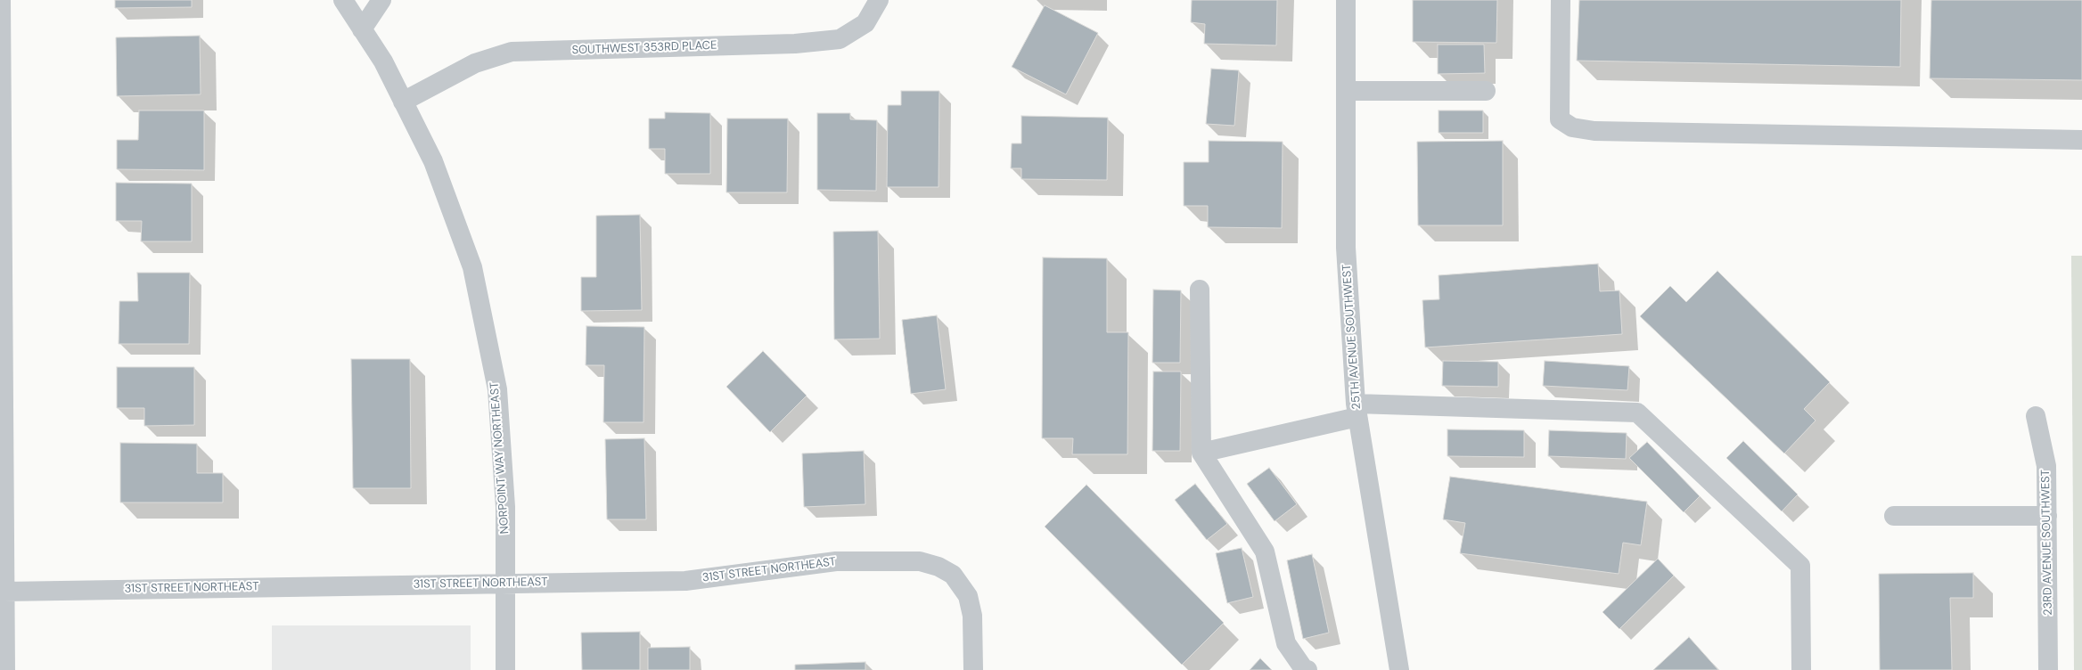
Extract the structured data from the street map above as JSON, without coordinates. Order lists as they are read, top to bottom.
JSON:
{
  "streets": {
    "street": [
      "SOUTHWEST 353RD PLACE",
      "25TH AVENUE SOUTHWEST",
      "NORPOINT WAY NORTHEAST",
      "23RD AVENUE SOUTHWEST",
      "31ST STREET NORTHEAST"
    ]
  },
  "crossings": [
    ["SOUTHWEST 353RD PLACE", "NORPOINT WAY NORTHEAST"],
    ["NORPOINT WAY NORTHEAST", "31ST STREET NORTHEAST"]
  ]
}
